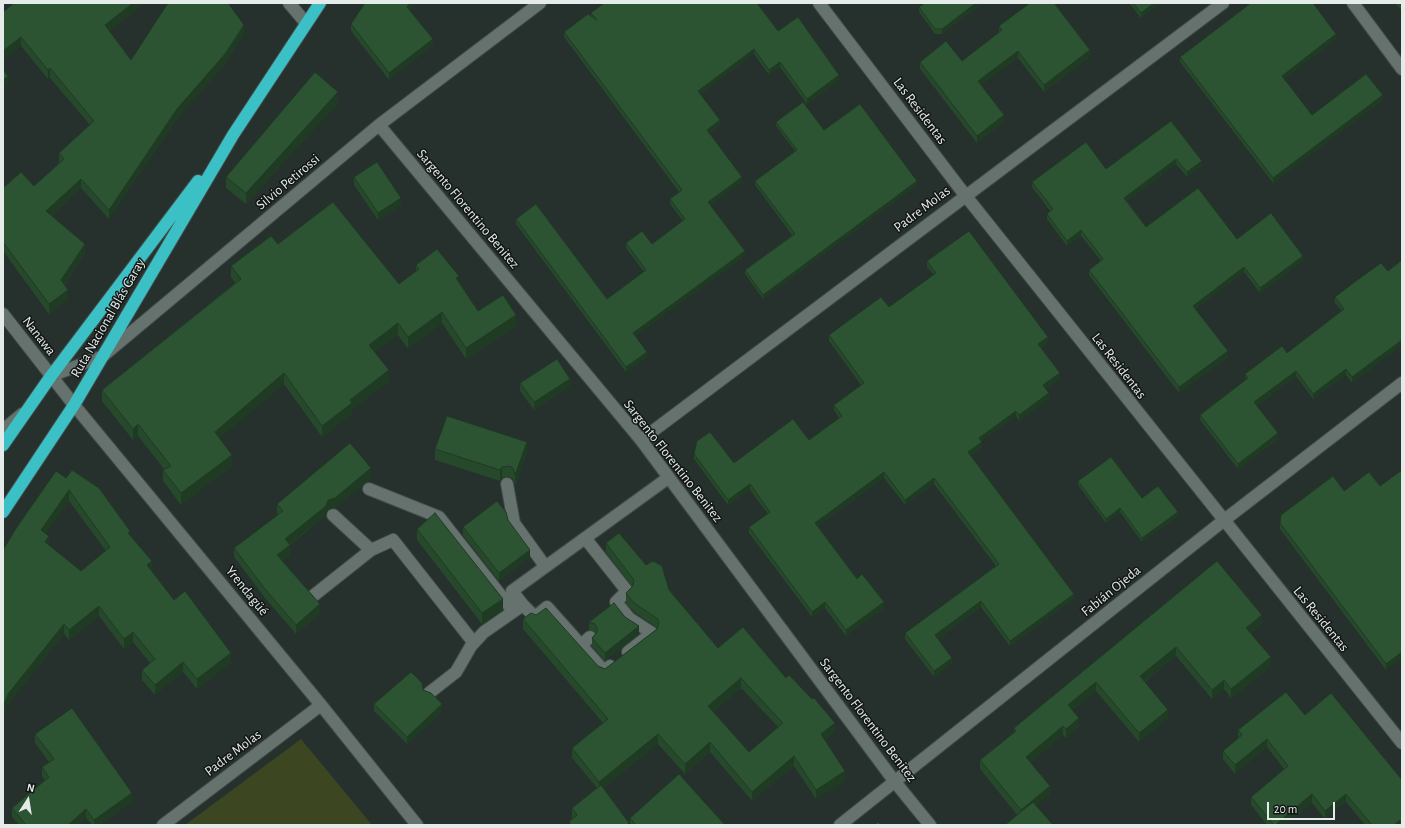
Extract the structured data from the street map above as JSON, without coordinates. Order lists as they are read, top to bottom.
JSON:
{
  "streets": {
    "highway": ["Ruta Nacional Blás Garay"],
    "street": [
      "Las Residentas",
      "Silvio Petirossi",
      "Sargento Florentino Benitez",
      "Padre Molas",
      "Nanawa",
      "Yrendagüé",
      "Fabián Ojeda"
    ]
  },
  "crossings": [
    ["Las Residentas", "Padre Molas"],
    ["Las Residentas", "Fabián Ojeda"],
    ["Silvio Petirossi", "Sargento Florentino Benitez"],
    ["Silvio Petirossi", "Ruta Nacional Blás Garay"],
    ["Silvio Petirossi", "Nanawa"],
    ["Silvio Petirossi", "Yrendagüé"],
    ["Sargento Florentino Benitez", "Padre Molas"],
    ["Sargento Florentino Benitez", "Fabián Ojeda"],
    ["Padre Molas", "Yrendagüé"],
    ["Ruta Nacional Blás Garay", "Nanawa"],
    ["Ruta Nacional Blás Garay", "Yrendagüé"],
    ["Nanawa", "Yrendagüé"]
  ],
  "scale_bar": "20 m",
  "north": "top"
}
